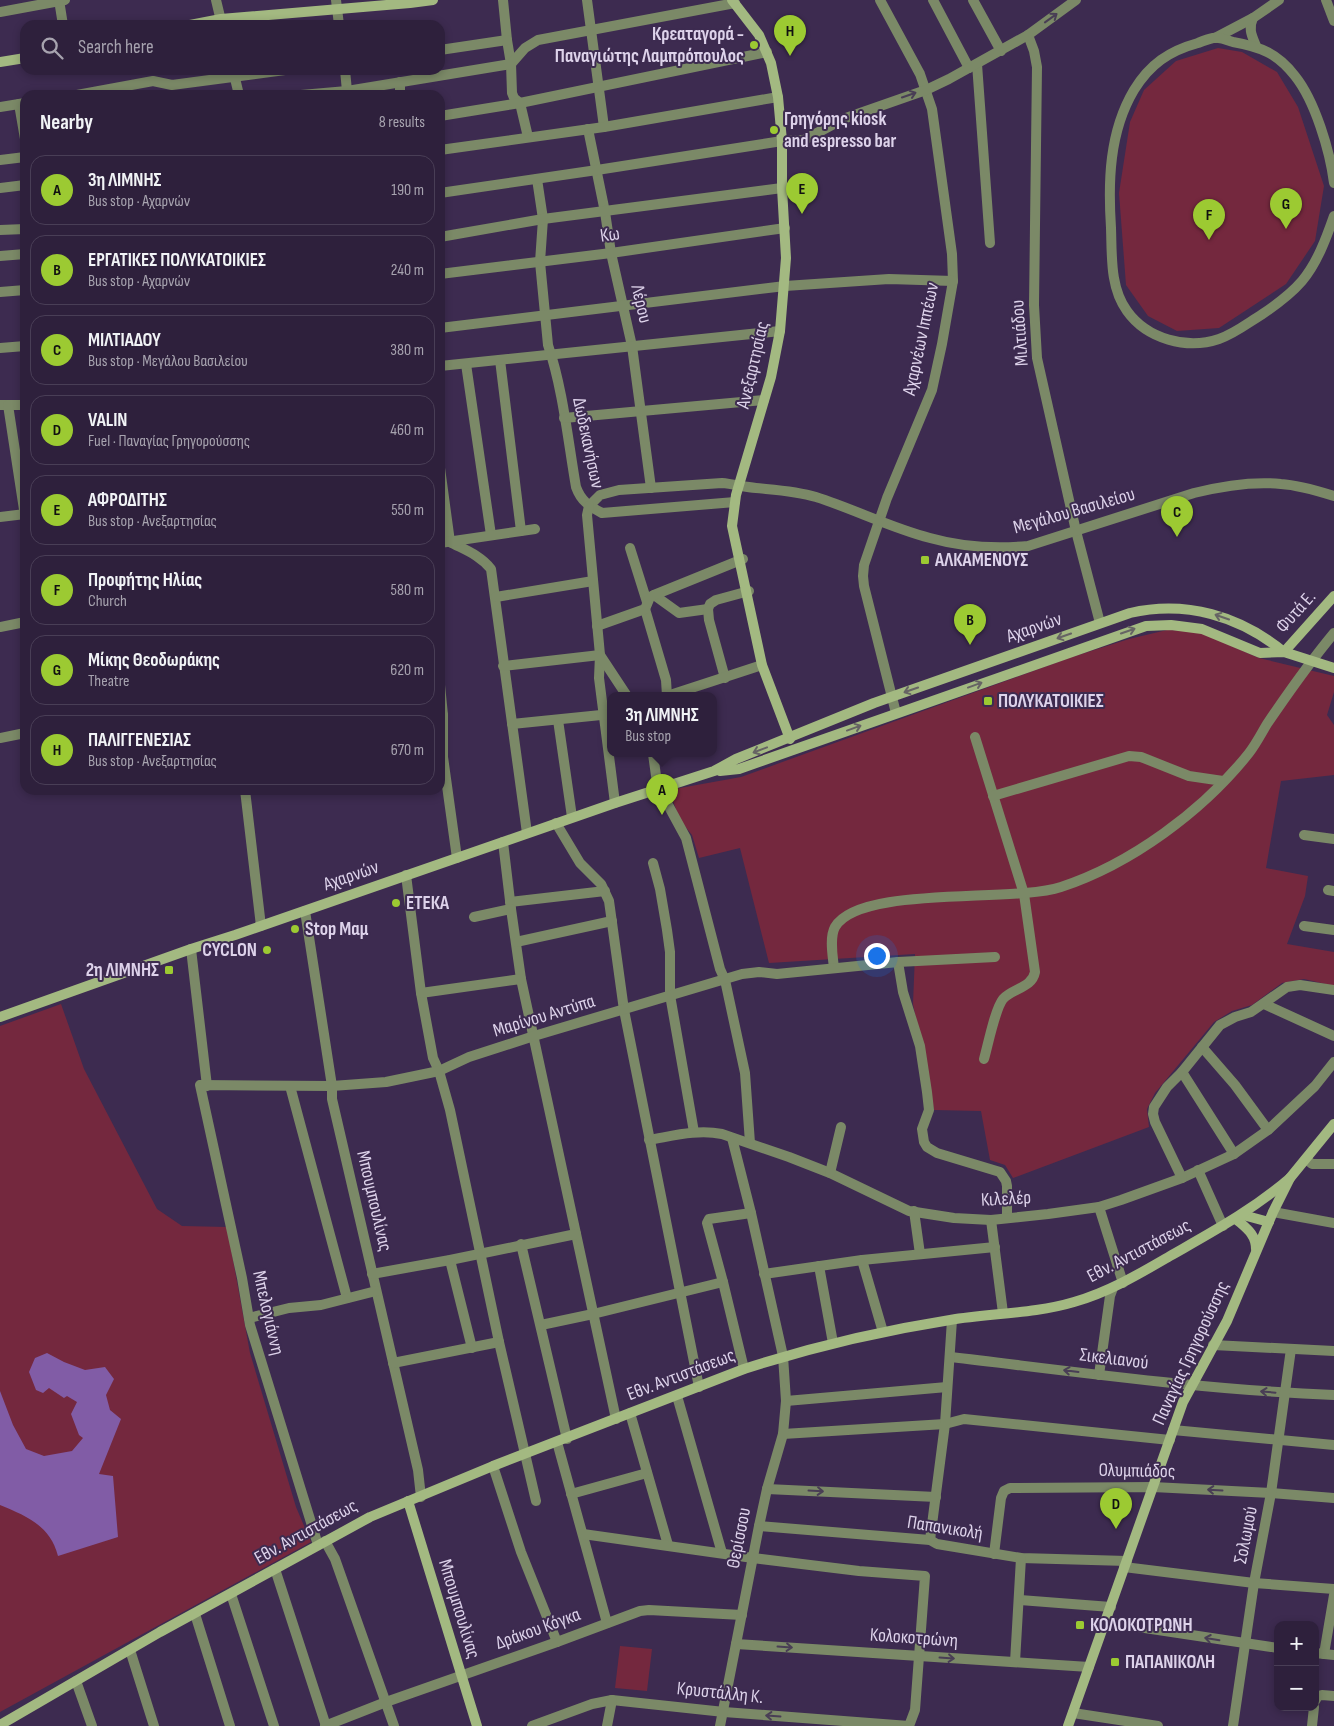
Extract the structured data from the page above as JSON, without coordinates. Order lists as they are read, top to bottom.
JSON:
{
  "streets": {
    "street": [
      "Κω",
      "Λέρου",
      "Μιλτιάδου",
      "Αχαρνέων Ιππέων",
      "Ανεξαρτησίας",
      "Δωδεκανήσων",
      "Μεγάλου Βασιλείου",
      "Φυτά Ε.",
      "Αχαρνών",
      "Μαρίνου Αντύπα",
      "Κιλελέρ",
      "Μπουμπουλίνας",
      "Εθν. Αντιστάσεως",
      "Μπελογιάννη",
      "Παναγίας Γρηγορούσσης",
      "Σικελιανού",
      "Ολυμπιάδος",
      "Παπανικολή",
      "Σολωμού",
      "Θερίσσου",
      "Δράκου Κόγκα",
      "Κολοκοτρώνη",
      "Κρυστάλλη Κ."
    ]
  },
  "crossings": [
    ["Κω", "Λέρου"],
    ["Κω", "Ανεξαρτησίας"],
    ["Κω", "Δωδεκανήσων"],
    ["Λέρου", "Μεγάλου Βασιλείου"],
    ["Μιλτιάδου", "Μεγάλου Βασιλείου"],
    ["Μιλτιάδου", "Αχαρνών"],
    ["Αχαρνέων Ιππέων", "Μεγάλου Βασιλείου"],
    ["Αχαρνέων Ιππέων", "Αχαρνών"],
    ["Ανεξαρτησίας", "Μεγάλου Βασιλείου"],
    ["Ανεξαρτησίας", "Αχαρνών"],
    ["Δωδεκανήσων", "Μεγάλου Βασιλείου"],
    ["Δωδεκανήσων", "Αχαρνών"],
    ["Φυτά Ε.", "Αχαρνών"],
    ["Αχαρνών", "Μπουμπουλίνας"],
    ["Αχαρνών", "Μπελογιάννη"],
    ["Μαρίνου Αντύπα", "Μπουμπουλίνας"],
    ["Μαρίνου Αντύπα", "Μπελογιάννη"],
    ["Κιλελέρ", "Θερίσσου"],
    ["Μπουμπουλίνας", "Εθν. Αντιστάσεως"],
    ["Μπουμπουλίνας", "Δράκου Κόγκα"],
    ["Εθν. Αντιστάσεως", "Μπελογιάννη"],
    ["Εθν. Αντιστάσεως", "Παναγίας Γρηγορούσσης"],
    ["Εθν. Αντιστάσεως", "Θερίσσου"],
    ["Μπελογιάννη", "Δράκου Κόγκα"],
    ["Παναγίας Γρηγορούσσης", "Σικελιανού"],
    ["Παναγίας Γρηγορούσσης", "Ολυμπιάδος"],
    ["Παναγίας Γρηγορούσσης", "Παπανικολή"],
    ["Παναγίας Γρηγορούσσης", "Κολοκοτρώνη"],
    ["Σικελιανού", "Σολωμού"],
    ["Ολυμπιάδος", "Παπανικολή"],
    ["Ολυμπιάδος", "Σολωμού"],
    ["Παπανικολή", "Σολωμού"],
    ["Παπανικολή", "Θερίσσου"],
    ["Θερίσσου", "Δράκου Κόγκα"],
    ["Θερίσσου", "Κολοκοτρώνη"],
    ["Θερίσσου", "Κρυστάλλη Κ."]
  ],
  "one_way": ["Κολοκοτρώνη", "Κρυστάλλη Κ."],
  "places": {
    "other": [
      "Κρεαταγορά - Παναγιώτης Λαμπρόπουλος",
      "Γρηγόρης kiosk and espresso bar",
      "ΕΤΕΚΑ",
      "Stop Μαμ",
      "CYCLON"
    ],
    "transit": [
      "ΑΛΚΑΜΕΝΟΥΣ",
      "ΠΟΛΥΚΑΤΟΙΚΙΕΣ",
      "2η ΛΙΜΝΗΣ",
      "ΚΟΛΟΚΟΤΡΩΝΗ",
      "ΠΑΠΑΝΙΚΟΛΗ"
    ]
  },
  "page": {
    "pins": [
      "H",
      "E",
      "G",
      "F",
      "C",
      "B",
      "A",
      "D"
    ],
    "search": "Search here",
    "heading": ["Nearby", "8 results"],
    "list": [
      {
        "mark": "A",
        "name": "3η ΛΙΜΝΗΣ",
        "note": "Bus stop · Αχαρνών",
        "value": "190 m"
      },
      {
        "mark": "B",
        "name": "ΕΡΓΑΤΙΚΕΣ ΠΟΛΥΚΑΤΟΙΚΙΕΣ",
        "note": "Bus stop · Αχαρνών",
        "value": "240 m"
      },
      {
        "mark": "C",
        "name": "ΜΙΛΤΙΑΔΟΥ",
        "note": "Bus stop · Μεγάλου Βασιλείου",
        "value": "380 m"
      },
      {
        "mark": "D",
        "name": "VALIN",
        "note": "Fuel · Παναγίας Γρηγορούσσης",
        "value": "460 m"
      },
      {
        "mark": "E",
        "name": "ΑΦΡΟΔΙΤΗΣ",
        "note": "Bus stop · Ανεξαρτησίας",
        "value": "550 m"
      },
      {
        "mark": "F",
        "name": "Προφήτης Ηλίας",
        "note": "Church",
        "value": "580 m"
      },
      {
        "mark": "G",
        "name": "Μίκης Θεοδωράκης",
        "note": "Theatre",
        "value": "620 m"
      },
      {
        "mark": "H",
        "name": "ΠΑΛΙΓΓΕΝΕΣΙΑΣ",
        "note": "Bus stop · Ανεξαρτησίας",
        "value": "670 m"
      }
    ],
    "popup": ["3η ΛΙΜΝΗΣ", "Bus stop"],
    "map_buttons": ["+", "−"]
  }
}
